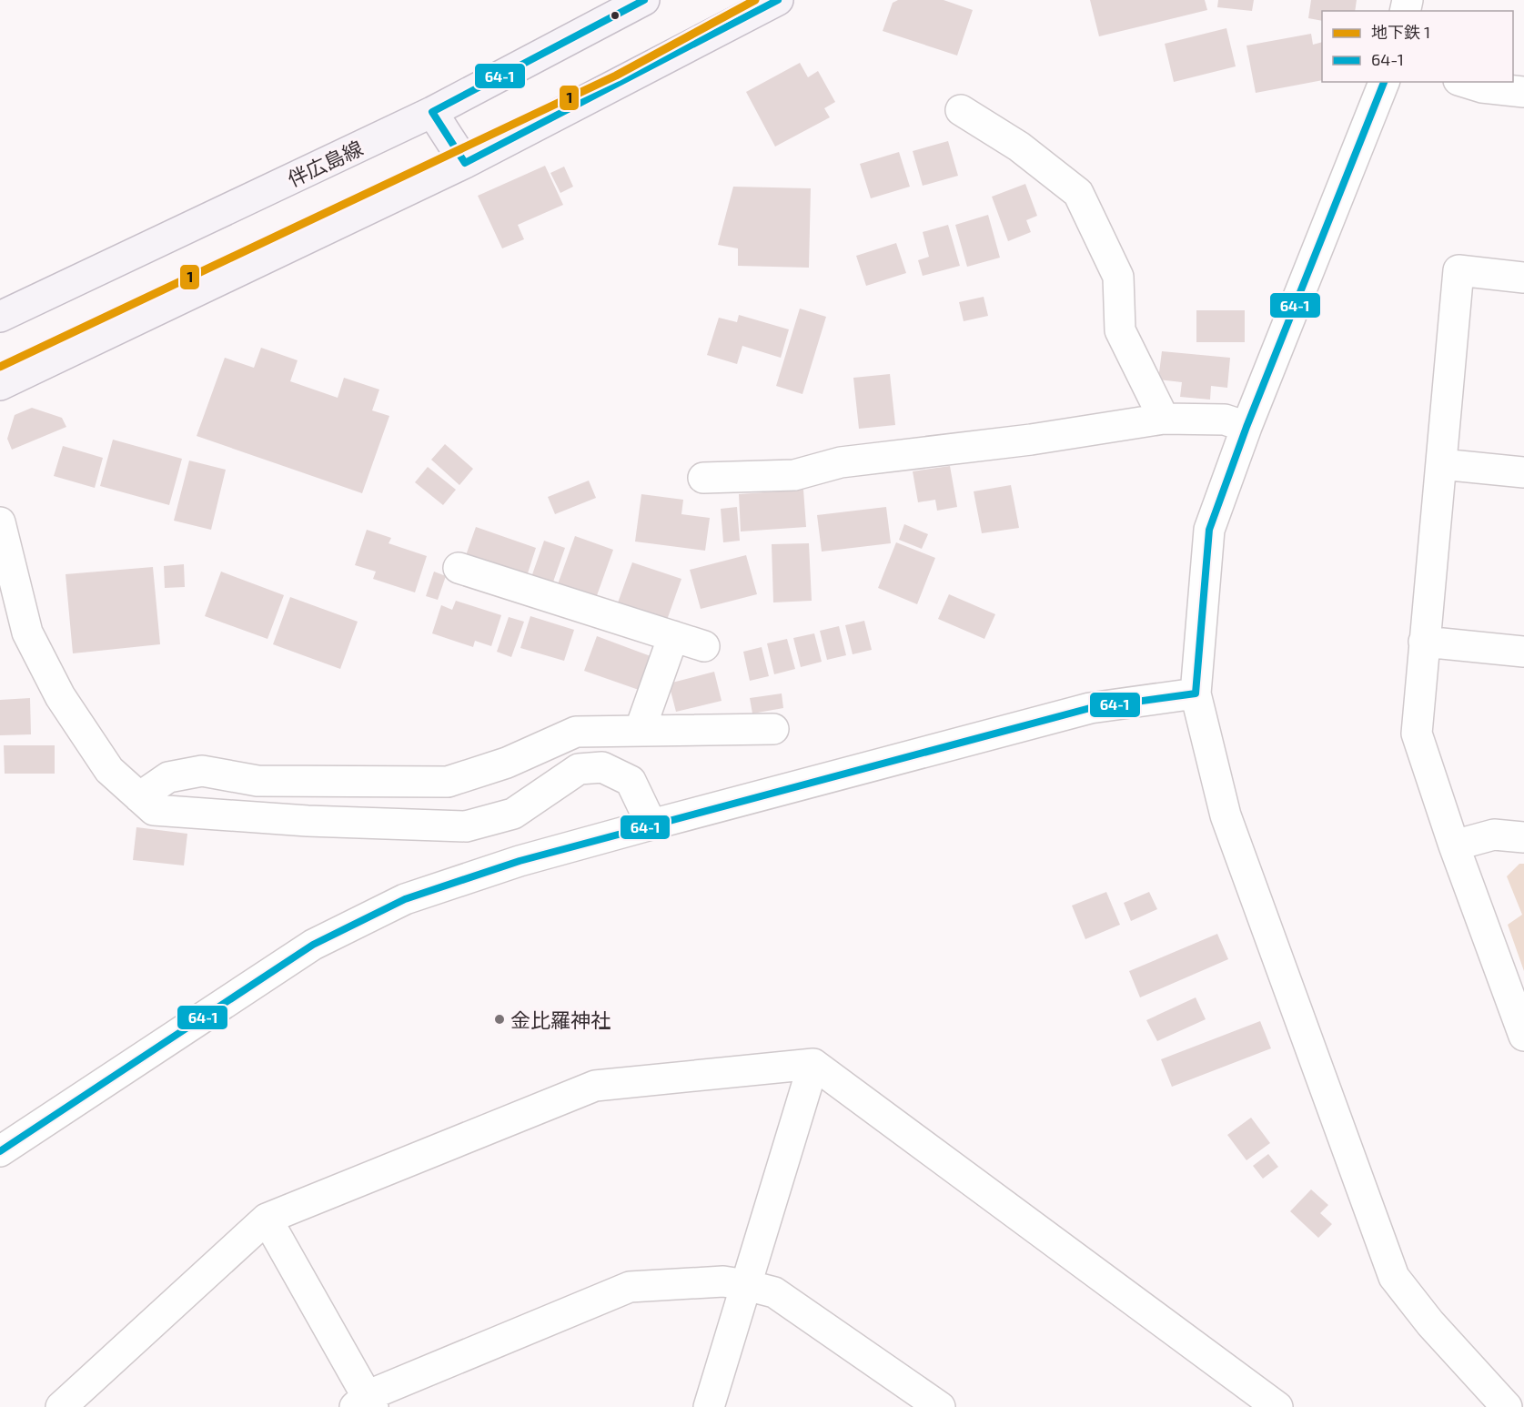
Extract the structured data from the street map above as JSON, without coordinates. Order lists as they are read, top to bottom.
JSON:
{
  "streets": {
    "main road": ["伴広島線"]
  },
  "places": ["金比羅神社"],
  "lines": ["metro line 1", "transit line 64-1"],
  "legend": ["地下鉄 1", "64-1"]
}
